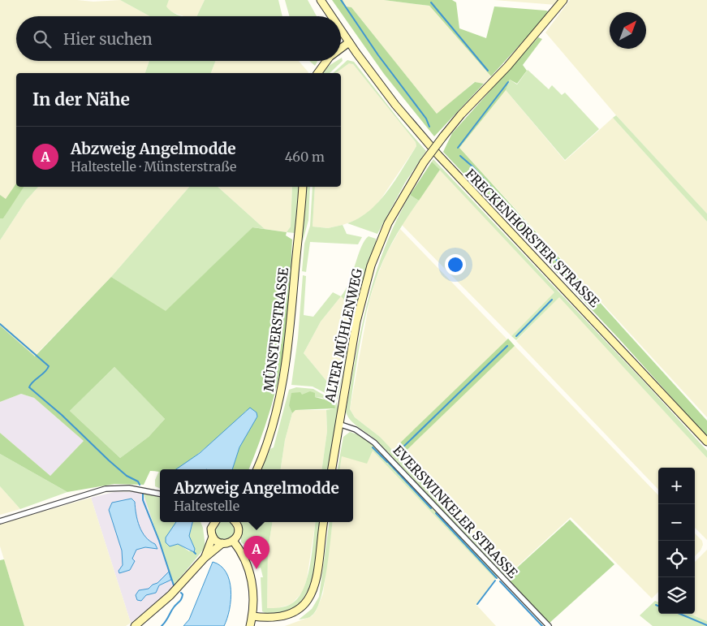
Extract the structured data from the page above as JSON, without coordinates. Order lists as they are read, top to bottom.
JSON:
{
  "streets": {
    "main road": ["FRECKENHORSTER STRASSE", "MÜNSTERSTRASSE", "ALTER MÜHLENWEG"],
    "street": ["EVERSWINKELER STRASSE"]
  },
  "crossings": [
    ["ALTER MÜHLENWEG", "EVERSWINKELER STRASSE"]
  ],
  "north": "top right",
  "page": {
    "search": "Hier suchen",
    "heading": "In der Nähe",
    "list": [
      {
        "mark": "A",
        "name": "Abzweig Angelmodde",
        "note": "Haltestelle · Münsterstraße",
        "value": "460 m"
      }
    ],
    "map_buttons": ["+", "−"],
    "popup": ["Abzweig Angelmodde", "Haltestelle"],
    "pins": "A"
  }
}
